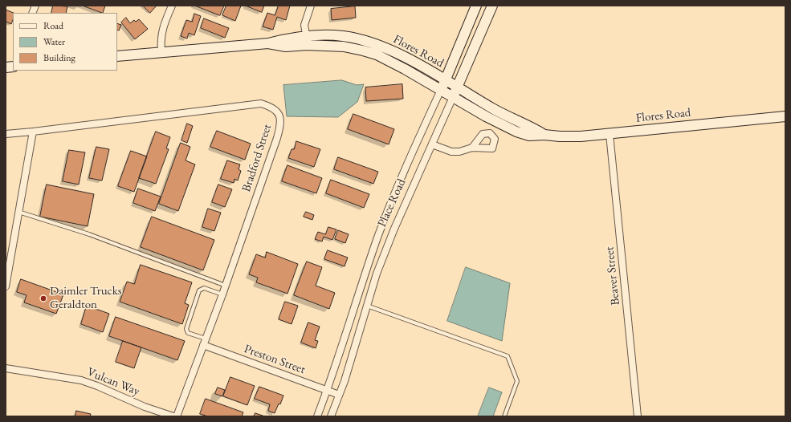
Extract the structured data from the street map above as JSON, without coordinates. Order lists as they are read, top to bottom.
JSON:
{
  "streets": {
    "main road": ["Flores Road", "Place Road"],
    "street": [
      "Bradford Street",
      "Beaver Street",
      "Preston Street",
      "Vulcan Way"
    ]
  },
  "crossings": [
    ["Flores Road", "Place Road"],
    ["Flores Road", "Beaver Street"],
    ["Bradford Street", "Preston Street"],
    ["Place Road", "Preston Street"]
  ],
  "places": ["Daimler Trucks Geraldton"],
  "legend": ["Road", "Water", "Building"]
}
